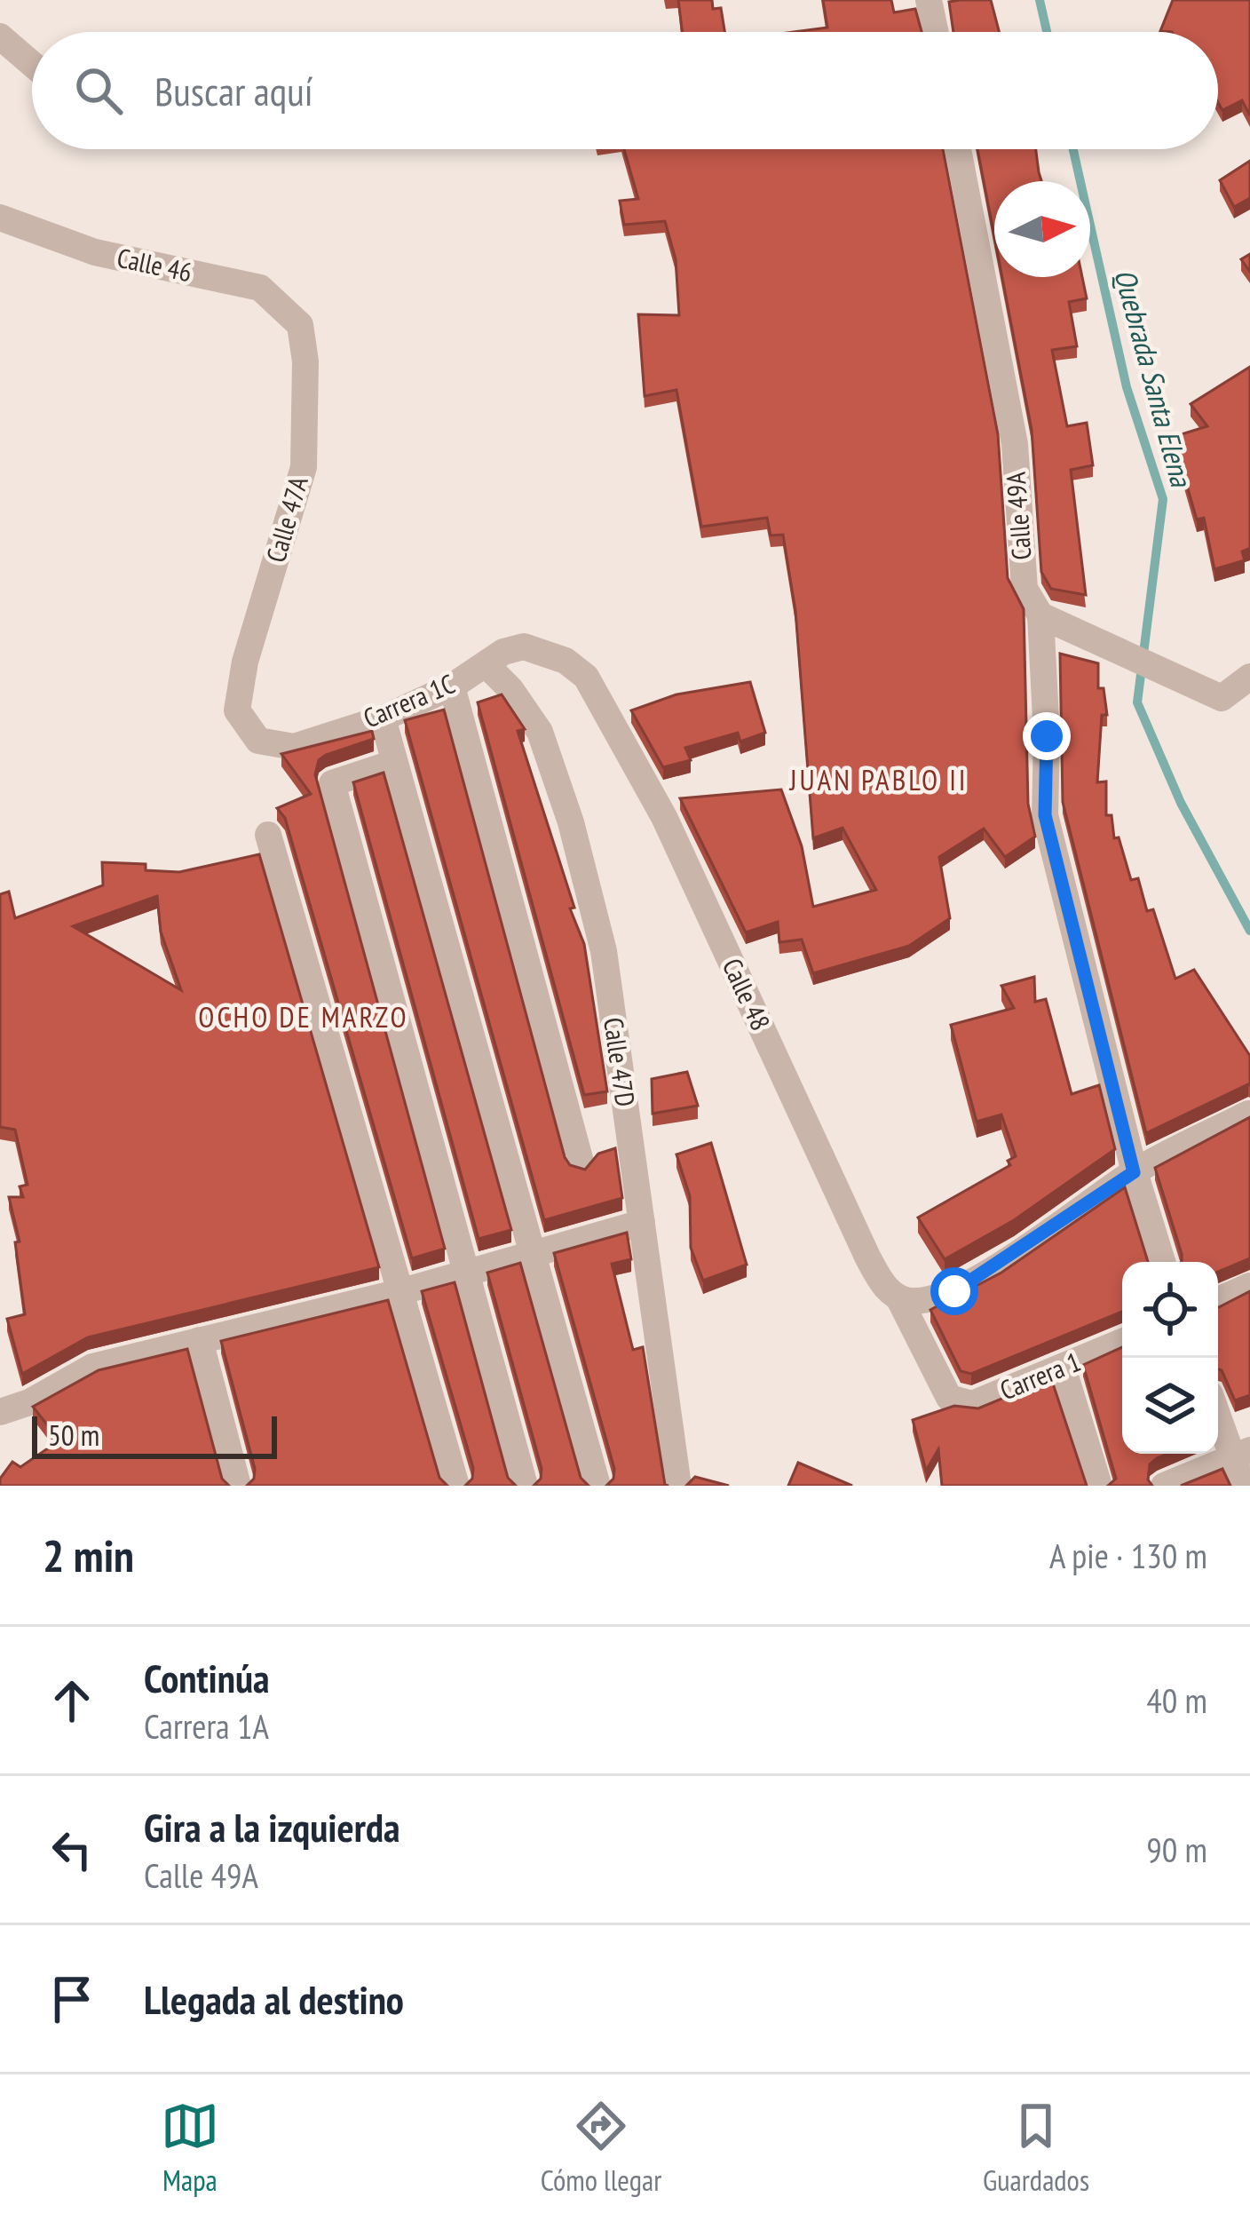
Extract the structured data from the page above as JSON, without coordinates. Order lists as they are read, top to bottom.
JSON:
{
  "streets": {
    "street": [
      "Calle 46",
      "Calle 49A",
      "Calle 47A",
      "Carrera 1C",
      "Calle 48",
      "Calle 47D",
      "Carrera 1"
    ]
  },
  "crossings": [
    ["Calle 46", "Calle 47A"],
    ["Calle 47A", "Carrera 1C"],
    ["Carrera 1C", "Calle 48"],
    ["Carrera 1C", "Calle 47D"],
    ["Calle 48", "Carrera 1"]
  ],
  "districts": ["JUAN PABLO II", "OCHO DE MARZO"],
  "water": ["Quebrada Santa Elena"],
  "scale_bar": "50 m",
  "north": "right",
  "page": {
    "search": "Buscar aquí",
    "scale": "50 m",
    "heading": ["2 min", "A pie · 130 m"],
    "list": [
      ["Continúa", "Carrera 1A", "40 m"],
      ["Gira a la izquierda", "Calle 49A", "90 m"],
      "Llegada al destino"
    ],
    "nav": ["Mapa", "Cómo llegar", "Guardados"]
  }
}
